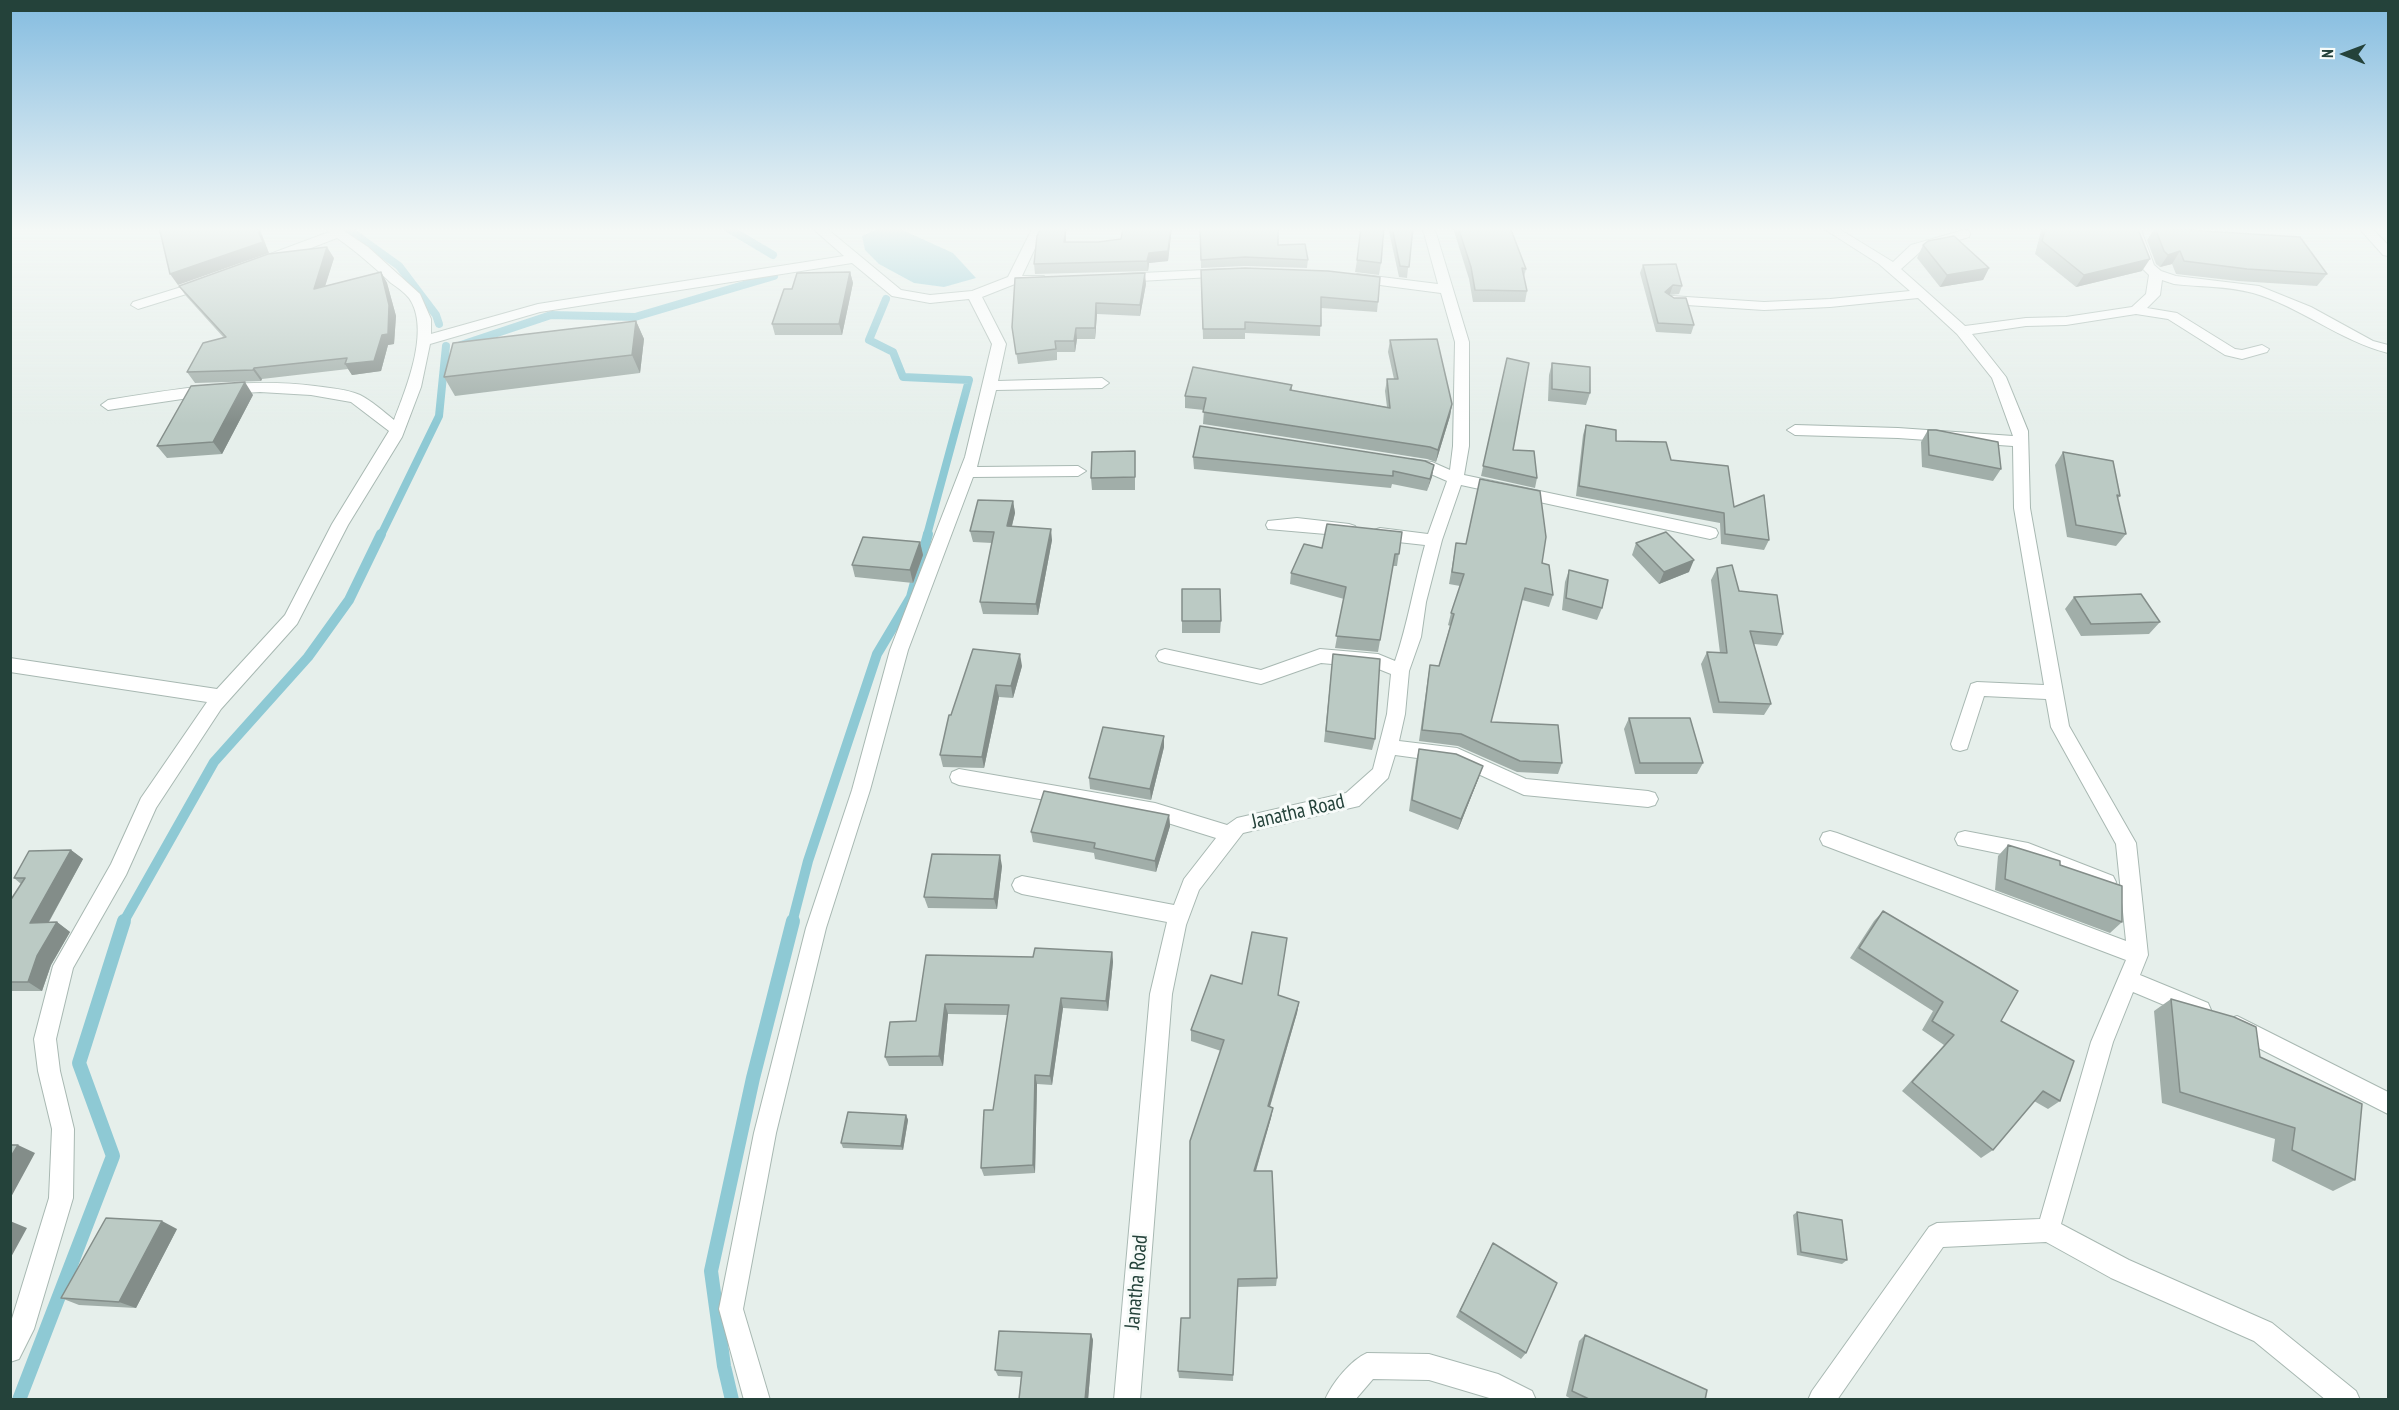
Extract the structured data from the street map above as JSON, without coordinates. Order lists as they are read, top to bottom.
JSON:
{
  "streets": {
    "street": ["Janatha Road"]
  },
  "north": "left"
}
